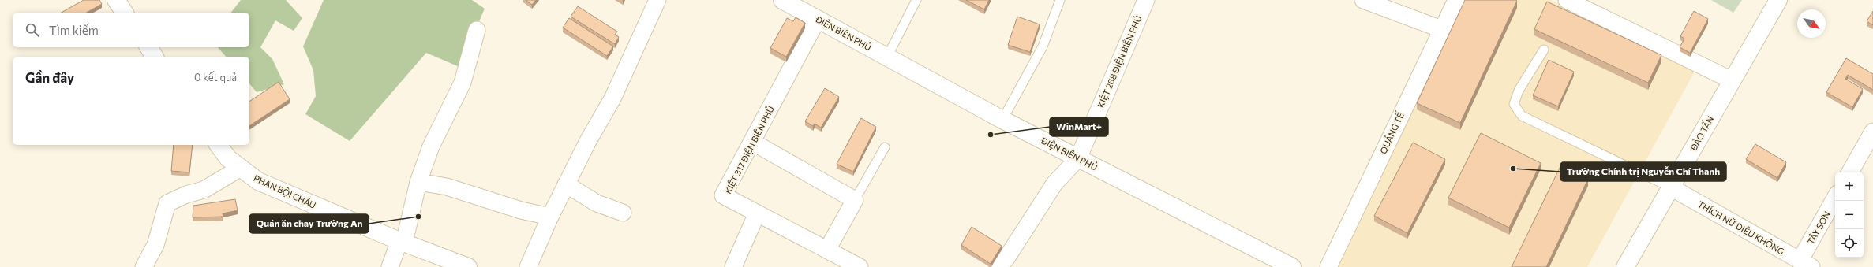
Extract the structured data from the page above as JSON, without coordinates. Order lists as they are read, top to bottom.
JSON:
{
  "streets": {
    "street": [
      "ĐIỆN BIÊN PHỦ",
      "KIỆT 268 ĐIỆN BIÊN PHỦ",
      "QUẢNG TẾ",
      "ĐÀO TẤN",
      "KIỆT 317 ĐIỆN BIÊN PHỦ",
      "PHAN BỘI CHÂU",
      "THÍCH NỮ DIỆU KHÔNG",
      "TÂY SƠN"
    ]
  },
  "crossings": [
    ["ĐIỆN BIÊN PHỦ", "KIỆT 268 ĐIỆN BIÊN PHỦ"],
    ["ĐIỆN BIÊN PHỦ", "KIỆT 317 ĐIỆN BIÊN PHỦ"],
    ["ĐÀO TẤN", "THÍCH NỮ DIỆU KHÔNG"],
    ["THÍCH NỮ DIỆU KHÔNG", "TÂY SƠN"]
  ],
  "places": ["WinMart+", "Trường Chính trị Nguyễn Chí Thanh", "Quán ăn chay Trường An"],
  "north": "bottom right",
  "page": {
    "search": "Tìm kiếm",
    "heading": ["Gần đây", "0 kết quả"],
    "map_buttons": ["+", "−"]
  }
}
